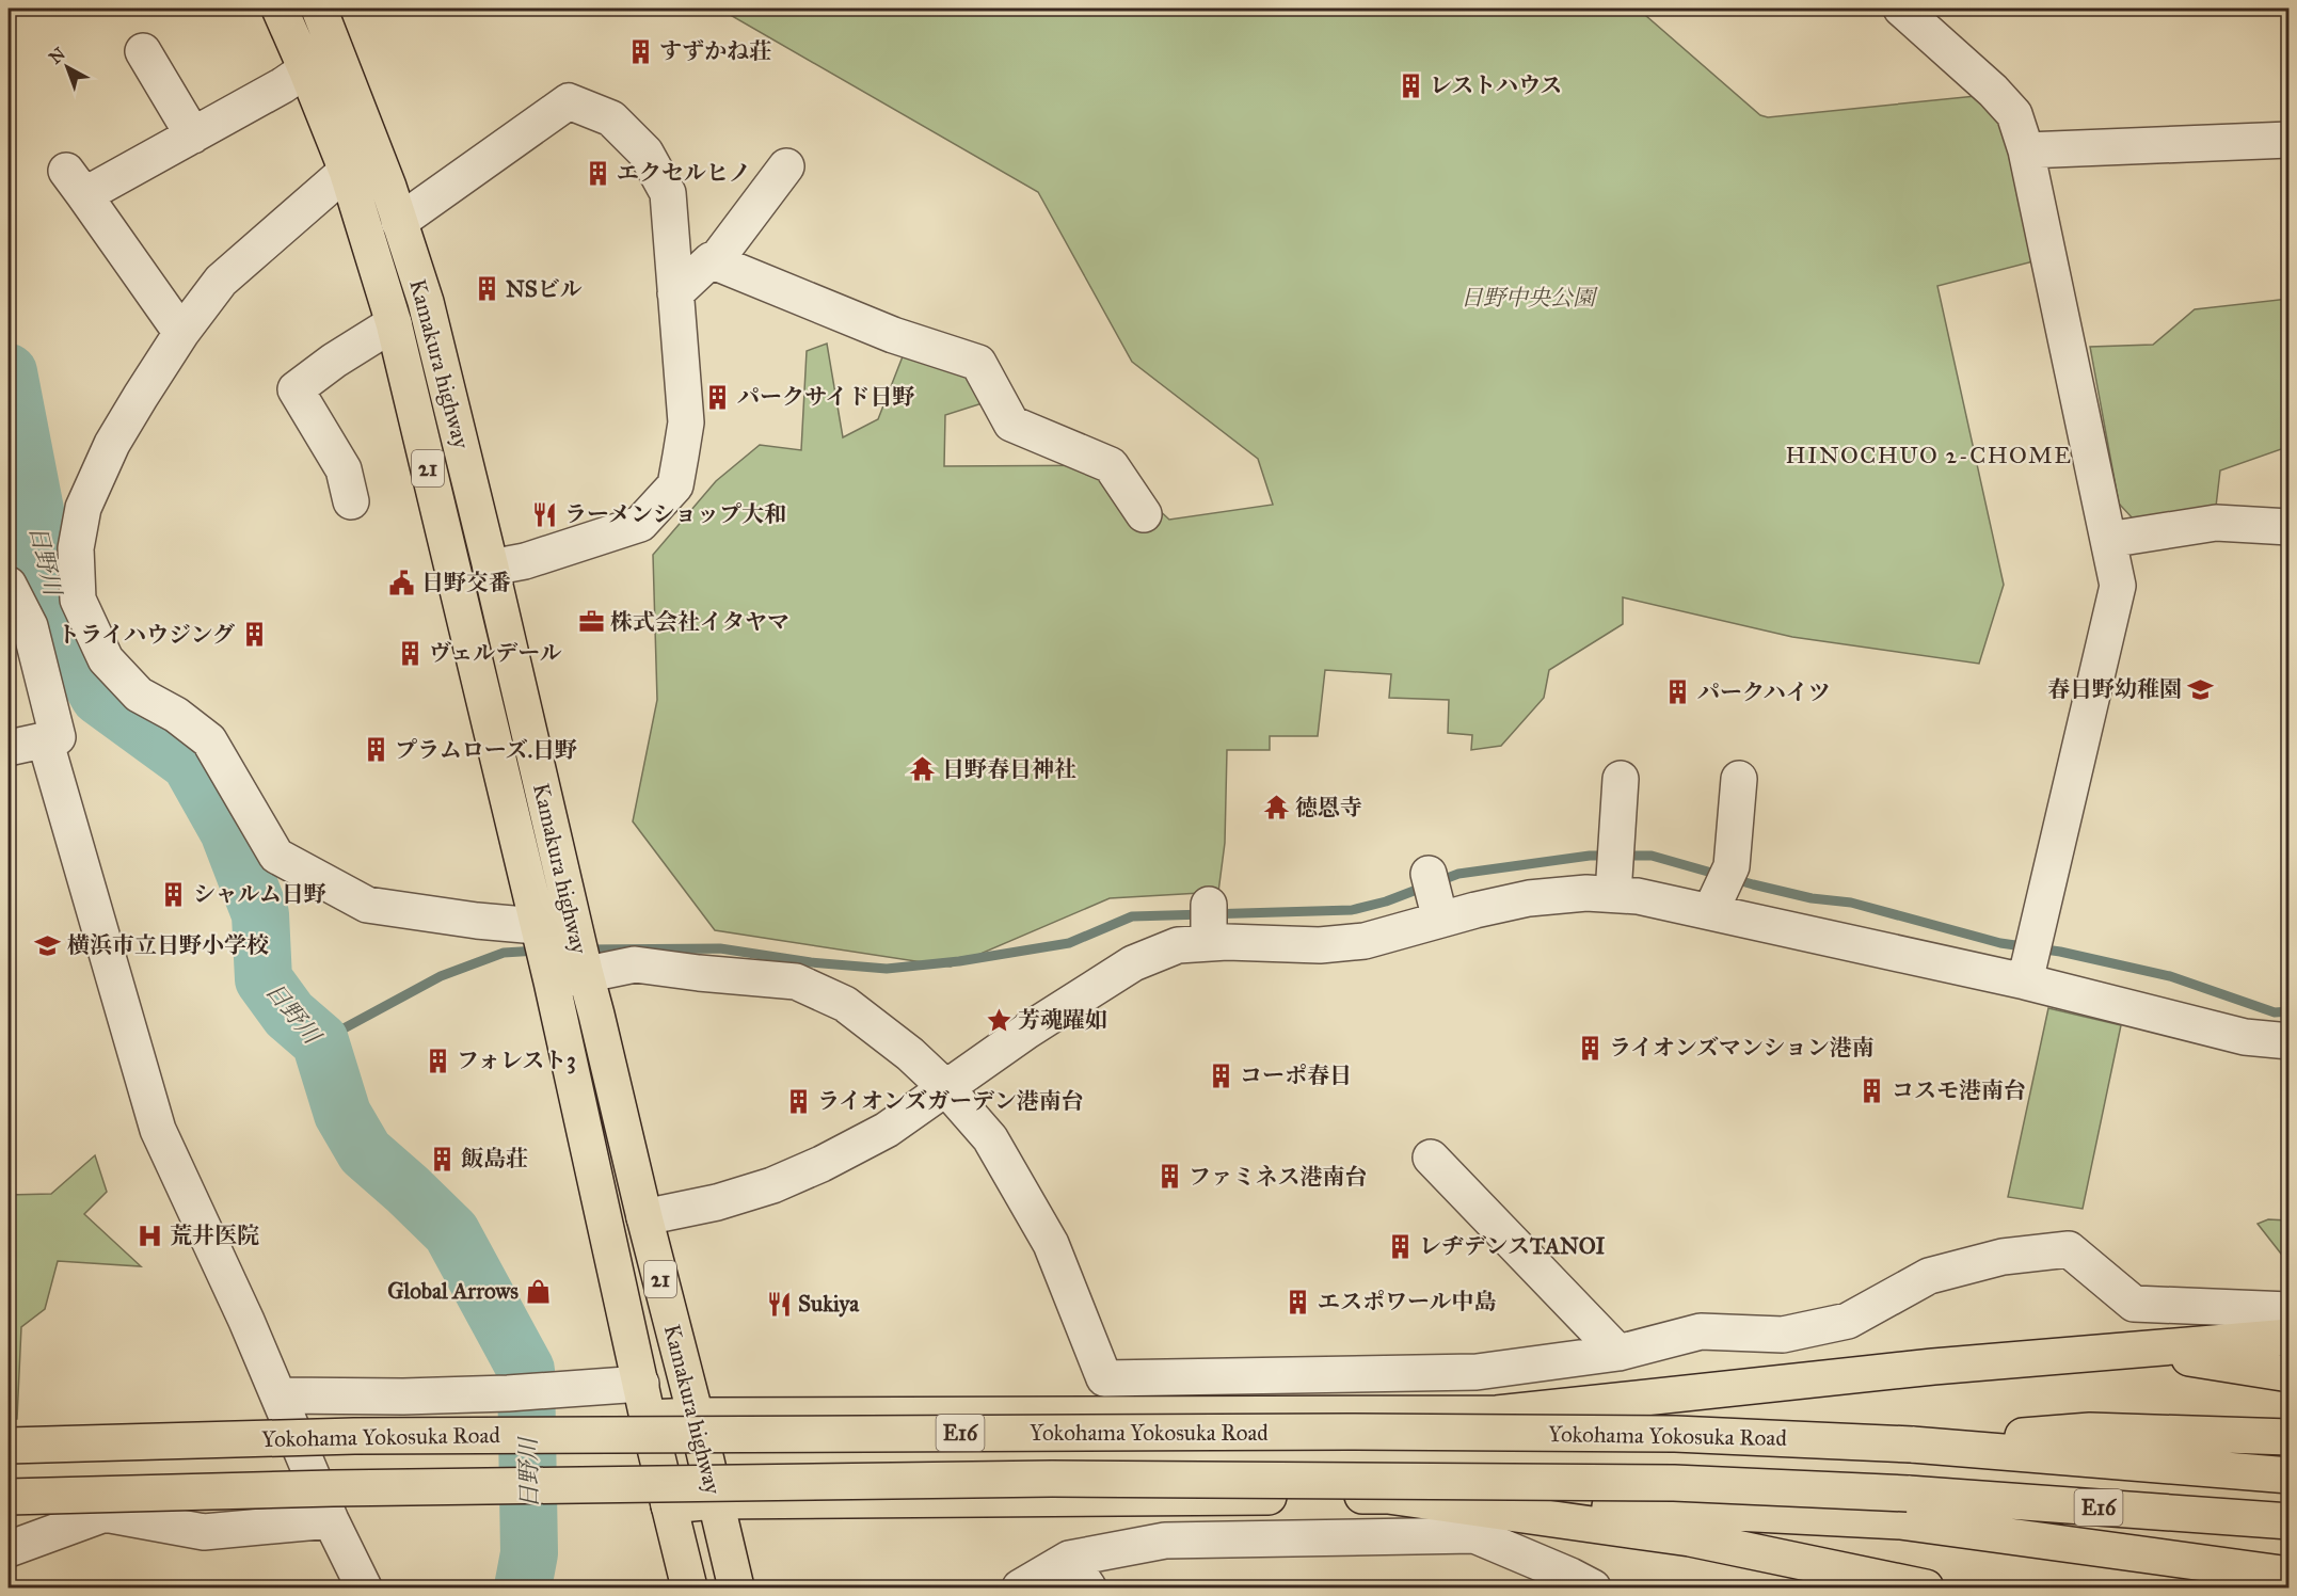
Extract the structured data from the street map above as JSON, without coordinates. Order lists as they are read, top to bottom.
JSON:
{
  "streets": {
    "main road": [
      "Kamakura highway",
      "21",
      "E16",
      "Yokohama Yokosuka Road"
    ]
  },
  "districts": ["HINOCHUO 2-CHOME"],
  "water": ["日野川"],
  "parks": ["日野中央公園"],
  "places": {
    "building": [
      "すずかね荘",
      "レストハウス",
      "エクセルヒノ",
      "NSビル",
      "パークサイド日野",
      "トライハウジング",
      "ヴェルデール",
      "パークハイツ",
      "プラムローズ.日野",
      "シャルム日野",
      "ライオンズマンション港南",
      "フォレスト3",
      "コーポ春日",
      "コスモ港南台",
      "ライオンズガーデン港南台",
      "飯島荘",
      "ファミネス港南台",
      "レヂデンスTANOI",
      "エスポワール中島"
    ],
    "restaurant": ["ラーメンショップ大和", "Sukiya"],
    "public building": ["日野交番"],
    "office": ["株式会社イタヤマ"],
    "school or university": ["春日野幼稚園", "横浜市立日野小学校"],
    "temple": ["日野春日神社", "徳恩寺"],
    "place": ["芳魂躍如"],
    "hospital": ["荒井医院"],
    "shop": ["Global Arrows"]
  },
  "north": "top left"
}
